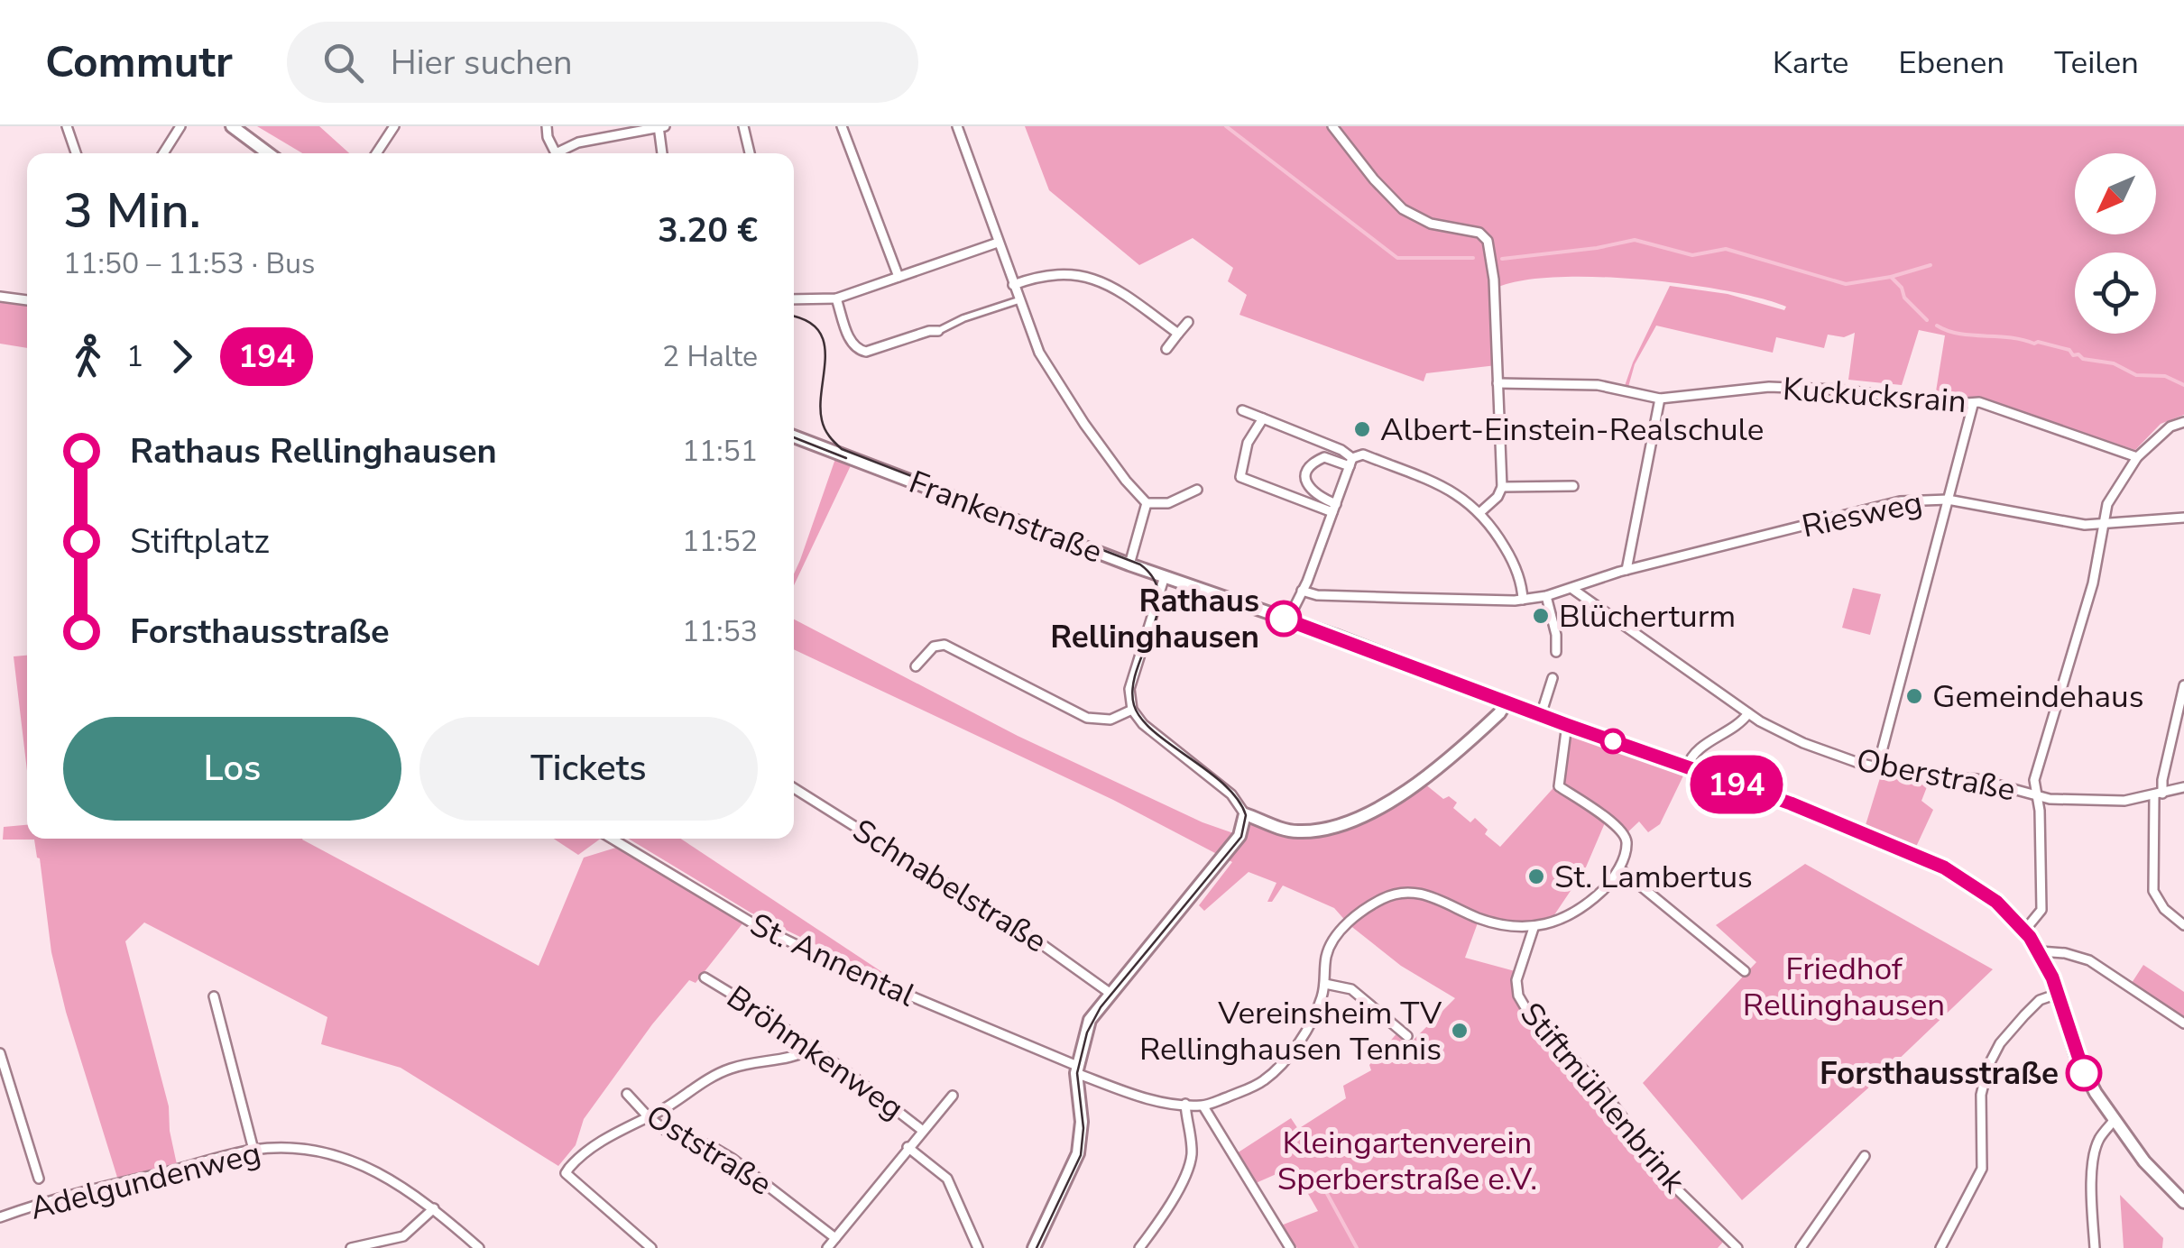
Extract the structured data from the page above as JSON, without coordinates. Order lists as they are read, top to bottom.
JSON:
{
  "streets": {
    "main road": ["Frankenstraße"],
    "street": [
      "Kuckucksrain",
      "Riesweg",
      "Oberstraße",
      "Schnabelstraße",
      "St. Annental",
      "Bröhmkenweg",
      "Stiftmühlenbrink",
      "Oststraße",
      "Adelgundenweg"
    ]
  },
  "crossings": [
    ["Riesweg", "Oberstraße"]
  ],
  "parks": ["Friedhof Rellinghausen", "Kleingartenverein Sperberstraße e.V."],
  "places": [
    "Albert-Einstein-Realschule",
    "Blücherturm",
    "Rathaus Rellinghausen",
    "Gemeindehaus",
    "St. Lambertus",
    "Vereinsheim TV Rellinghausen Tennis",
    "Forsthausstraße"
  ],
  "lines": ["bus line 194"],
  "north": "bottom left",
  "page": {
    "header": "Commutr",
    "search": "Hier suchen",
    "nav": ["Karte", "Ebenen", "Teilen"],
    "on_map": "194",
    "heading": ["3 Min.", "11:50 – 11:53 · Bus", "3.20 €"],
    "legs": ["1", "194", "2 Halte"],
    "list": [
      {
        "name": "Rathaus Rellinghausen",
        "value": "11:51"
      },
      {
        "name": "Stiftplatz",
        "value": "11:52"
      },
      {
        "name": "Forsthausstraße",
        "value": "11:53"
      }
    ],
    "buttons": ["Los", "Tickets"]
  }
}
